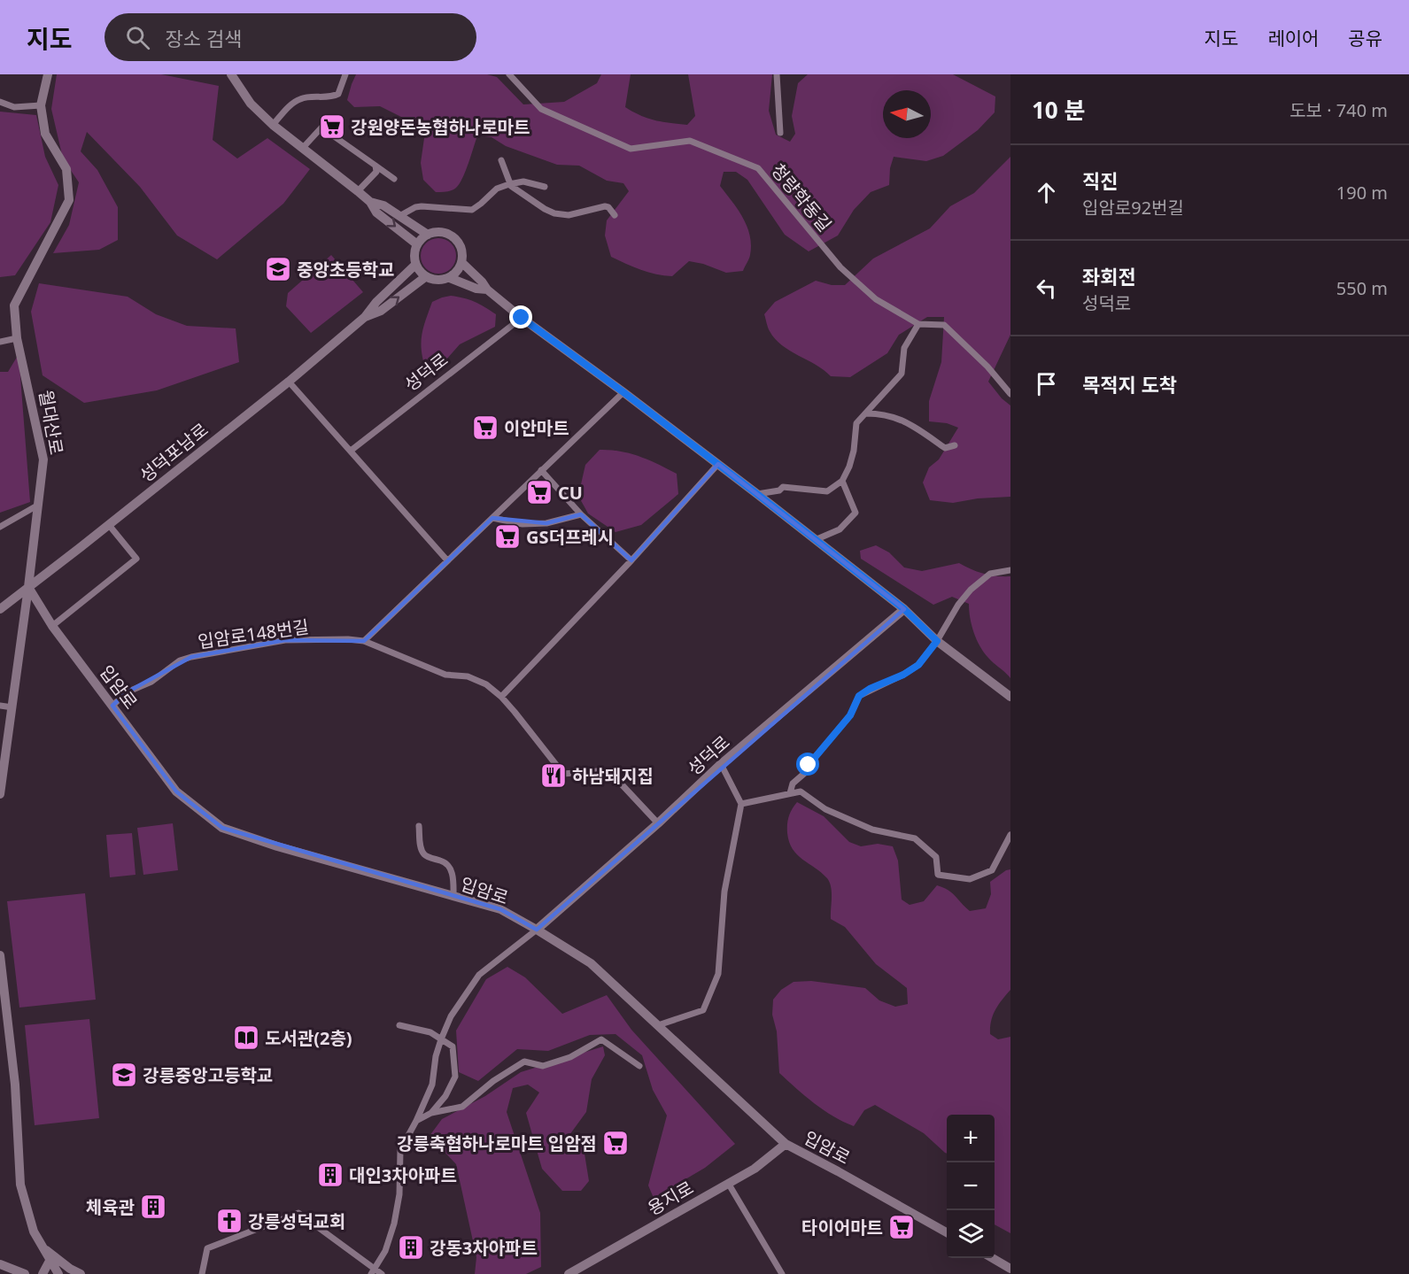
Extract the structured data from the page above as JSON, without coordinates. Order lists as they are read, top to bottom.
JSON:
{
  "streets": {
    "street": [
      "청량학동길",
      "성덕로",
      "월대산로",
      "성덕포남로",
      "입암로148번길",
      "입암로",
      "용지로"
    ]
  },
  "crossings": [
    ["성덕로", "입암로148번길"],
    ["성덕로", "입암로"],
    ["월대산로", "성덕포남로"],
    ["월대산로", "입암로"],
    ["성덕포남로", "입암로"],
    ["입암로148번길", "입암로"],
    ["입암로", "용지로"]
  ],
  "places": {
    "supermarket": [
      "강원양돈농협하나로마트",
      "이안마트",
      "CU",
      "GS더프레시",
      "강릉축협하나로마트 입암점",
      "타이어마트"
    ],
    "school or university": ["중앙초등학교", "강릉중앙고등학교"],
    "restaurant": ["하남돼지집"],
    "library": ["도서관(2층)"],
    "building": ["대인3차아파트", "체육관", "강동3차아파트"],
    "church": ["강릉성덕교회"]
  },
  "north": "left",
  "page": {
    "header": "지도",
    "search": "장소 검색",
    "nav": ["지도", "레이어", "공유"],
    "heading": ["10 분", "도보 · 740 m"],
    "list": [
      ["직진", "입암로92번길", "190 m"],
      ["좌회전", "성덕로", "550 m"],
      "목적지 도착"
    ],
    "map_buttons": ["+", "−"]
  }
}
